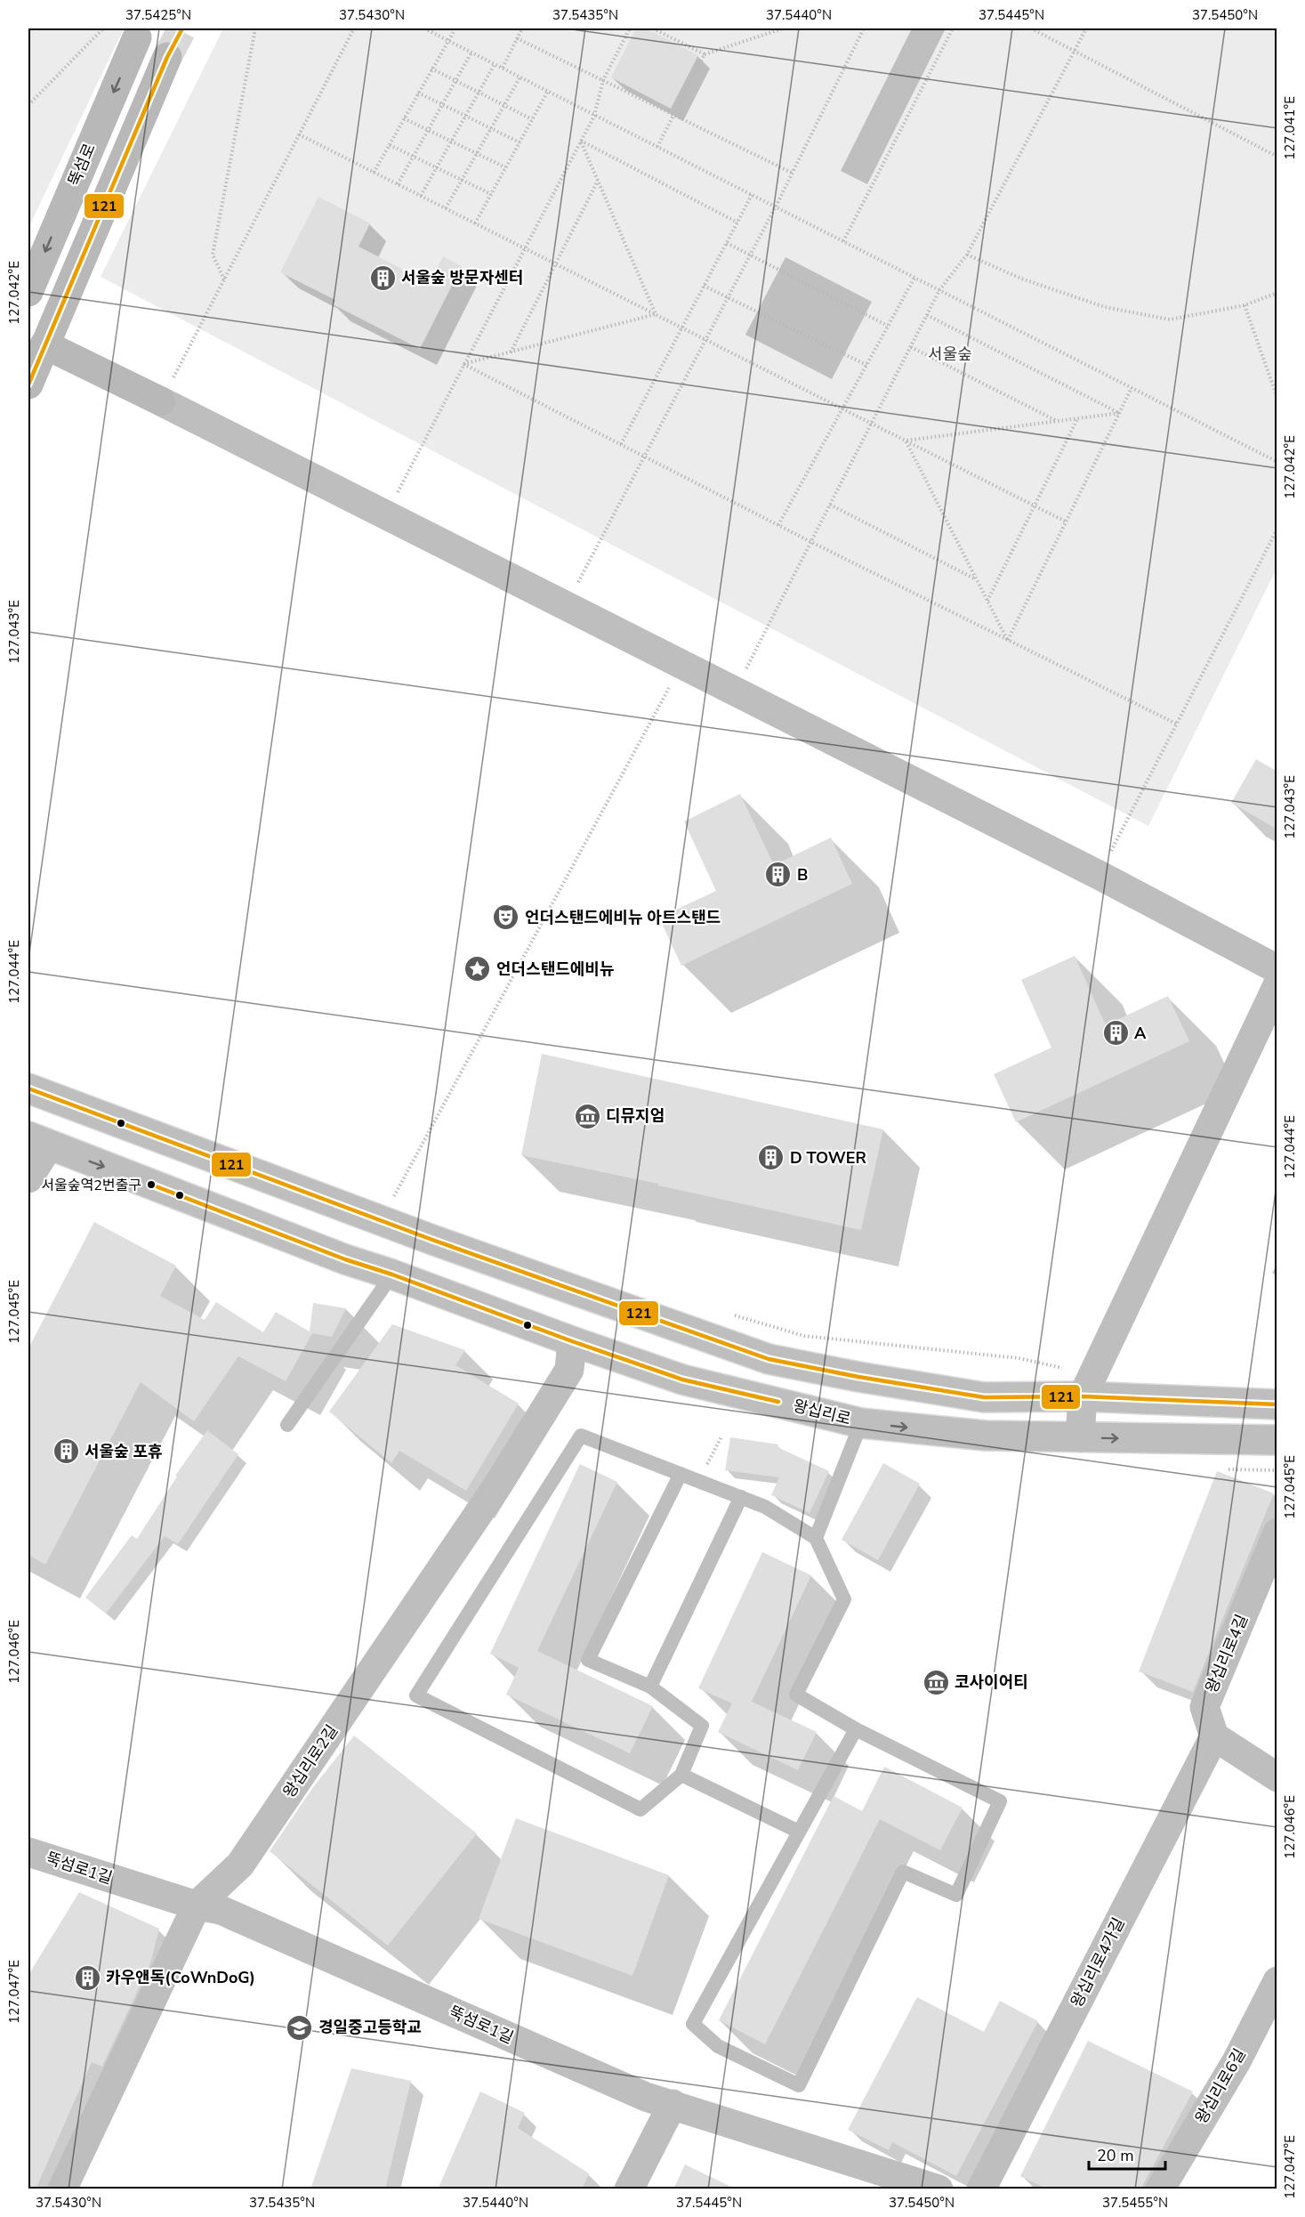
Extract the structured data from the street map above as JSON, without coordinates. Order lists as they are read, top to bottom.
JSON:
{
  "streets": {
    "main road": ["뚝섬로"],
    "street": [
      "왕십리로",
      "왕십리로4길",
      "왕십리로2길",
      "뚝섬로1길",
      "왕십리로4가길",
      "왕십리로6길"
    ]
  },
  "crossings": [
    ["왕십리로", "왕십리로2길"],
    ["왕십리로4길", "왕십리로4가길"],
    ["왕십리로2길", "뚝섬로1길"]
  ],
  "parks": ["서울숲"],
  "places": {
    "building": [
      "서울숲 방문자센터",
      "B",
      "A",
      "D TOWER",
      "서울숲 포휴",
      "카우앤독(CoWnDoG)"
    ],
    "theatre": ["언더스탠드에비뉴 아트스탠드"],
    "place": ["언더스탠드에비뉴"],
    "museum": ["디뮤지엄", "코사이어티"],
    "other": ["서울숲역2번출구"],
    "school or university": ["경일중고등학교"]
  },
  "lines": ["transit line 121"],
  "scale_bar": "20 m",
  "coordinates": [
    "37.5425°N",
    "37.5430°N",
    "37.5435°N",
    "37.5440°N",
    "37.5445°N",
    "37.5450°N",
    "127.041°E",
    "127.042°E",
    "127.043°E",
    "127.044°E",
    "127.045°E",
    "127.046°E",
    "127.047°E",
    "37.5455°N"
  ]
}
